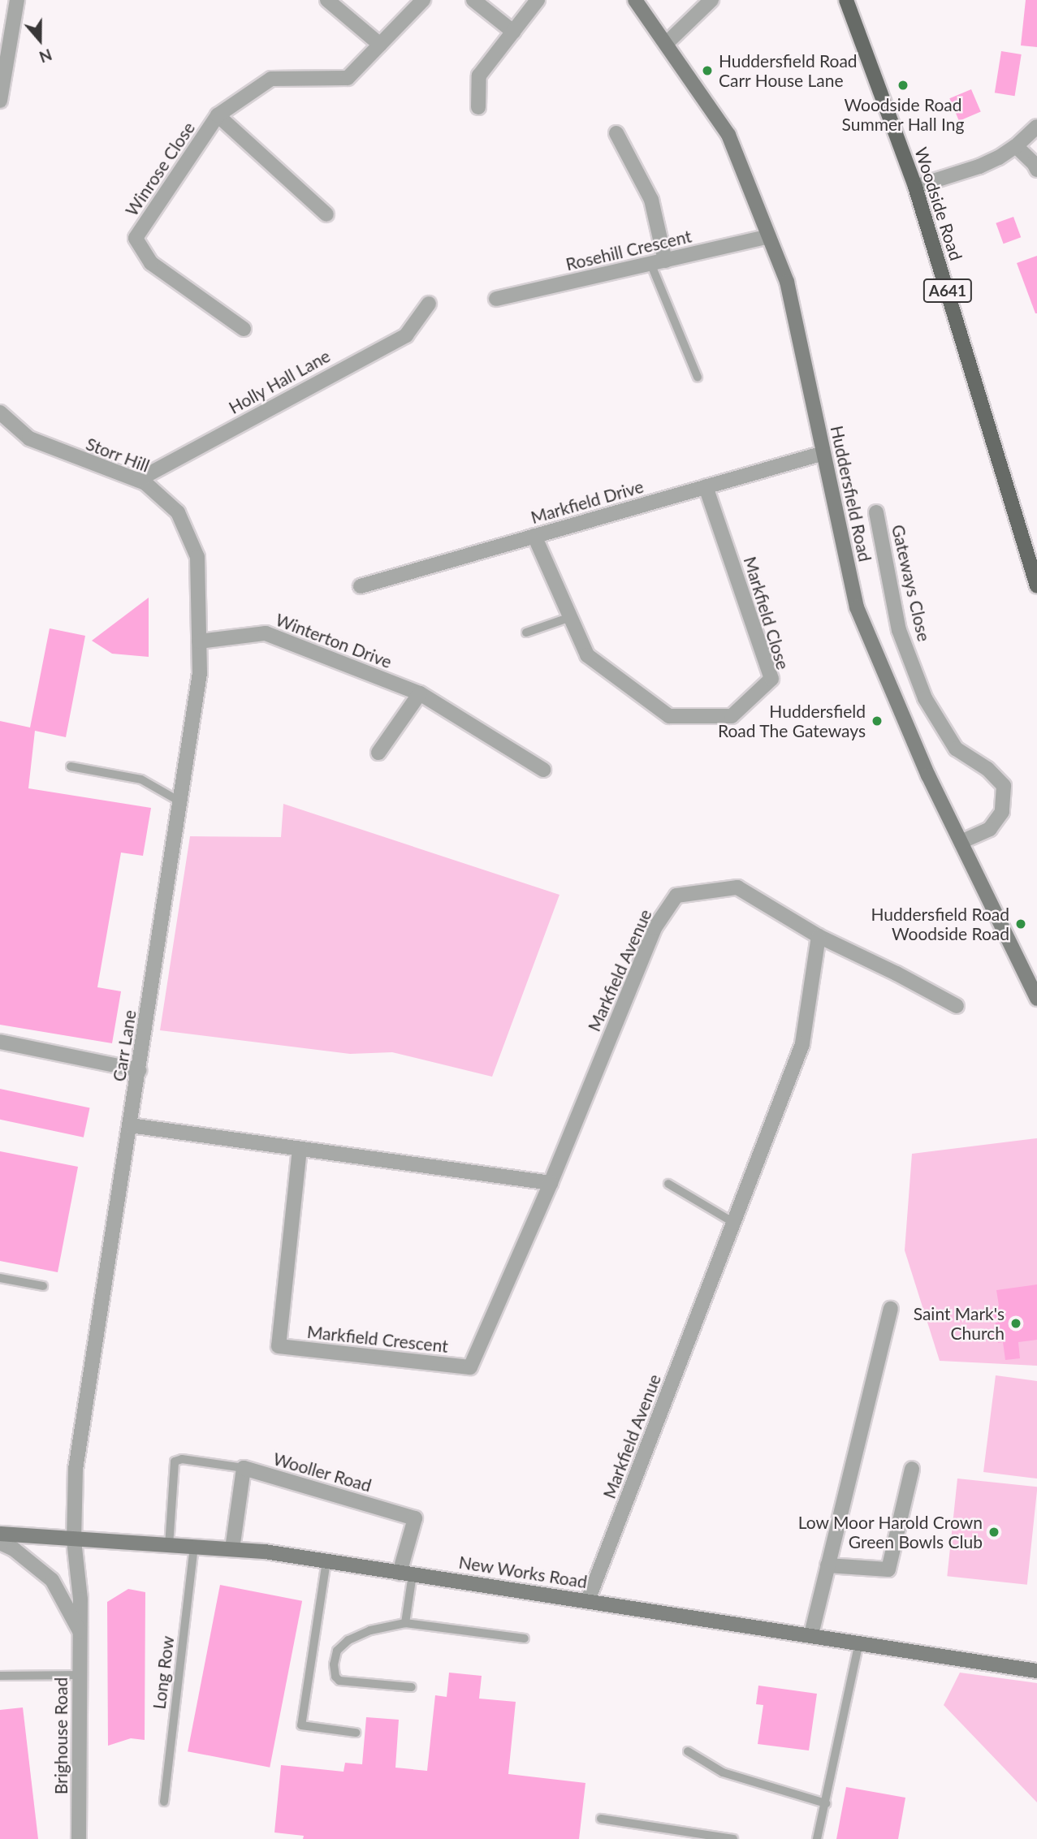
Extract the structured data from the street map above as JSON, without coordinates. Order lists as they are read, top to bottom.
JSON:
{
  "streets": {
    "main road": [
      "Woodside Road",
      "A641",
      "Huddersfield Road",
      "New Works Road"
    ],
    "street": [
      "Winrose Close",
      "Rosehill Crescent",
      "Holly Hall Lane",
      "Storr Hill",
      "Markfield Drive",
      "Gateways Close",
      "Markfield Close",
      "Winterton Drive",
      "Markfield Avenue",
      "Carr Lane",
      "Markfield Crescent",
      "Wooller Road",
      "Brighouse Road"
    ],
    "lane": ["Long Row"]
  },
  "crossings": [
    ["Rosehill Crescent", "Huddersfield Road"],
    ["Holly Hall Lane", "Storr Hill"],
    ["Storr Hill", "Carr Lane"],
    ["Huddersfield Road", "Markfield Drive"],
    ["Huddersfield Road", "Gateways Close"],
    ["Markfield Drive", "Markfield Close"],
    ["Winterton Drive", "Carr Lane"],
    ["Markfield Avenue", "Markfield Crescent"],
    ["Markfield Avenue", "New Works Road"],
    ["Carr Lane", "New Works Road"],
    ["Carr Lane", "Brighouse Road"],
    ["Wooller Road", "New Works Road"],
    ["New Works Road", "Long Row"],
    ["New Works Road", "Brighouse Road"]
  ],
  "places": [
    "Huddersfield Road Carr House Lane",
    "Woodside Road Summer Hall Ing",
    "Huddersfield Road The Gateways",
    "Huddersfield Road Woodside Road",
    "Saint Mark's Church",
    "Low Moor Harold Crown Green Bowls Club"
  ],
  "north": "bottom"
}
